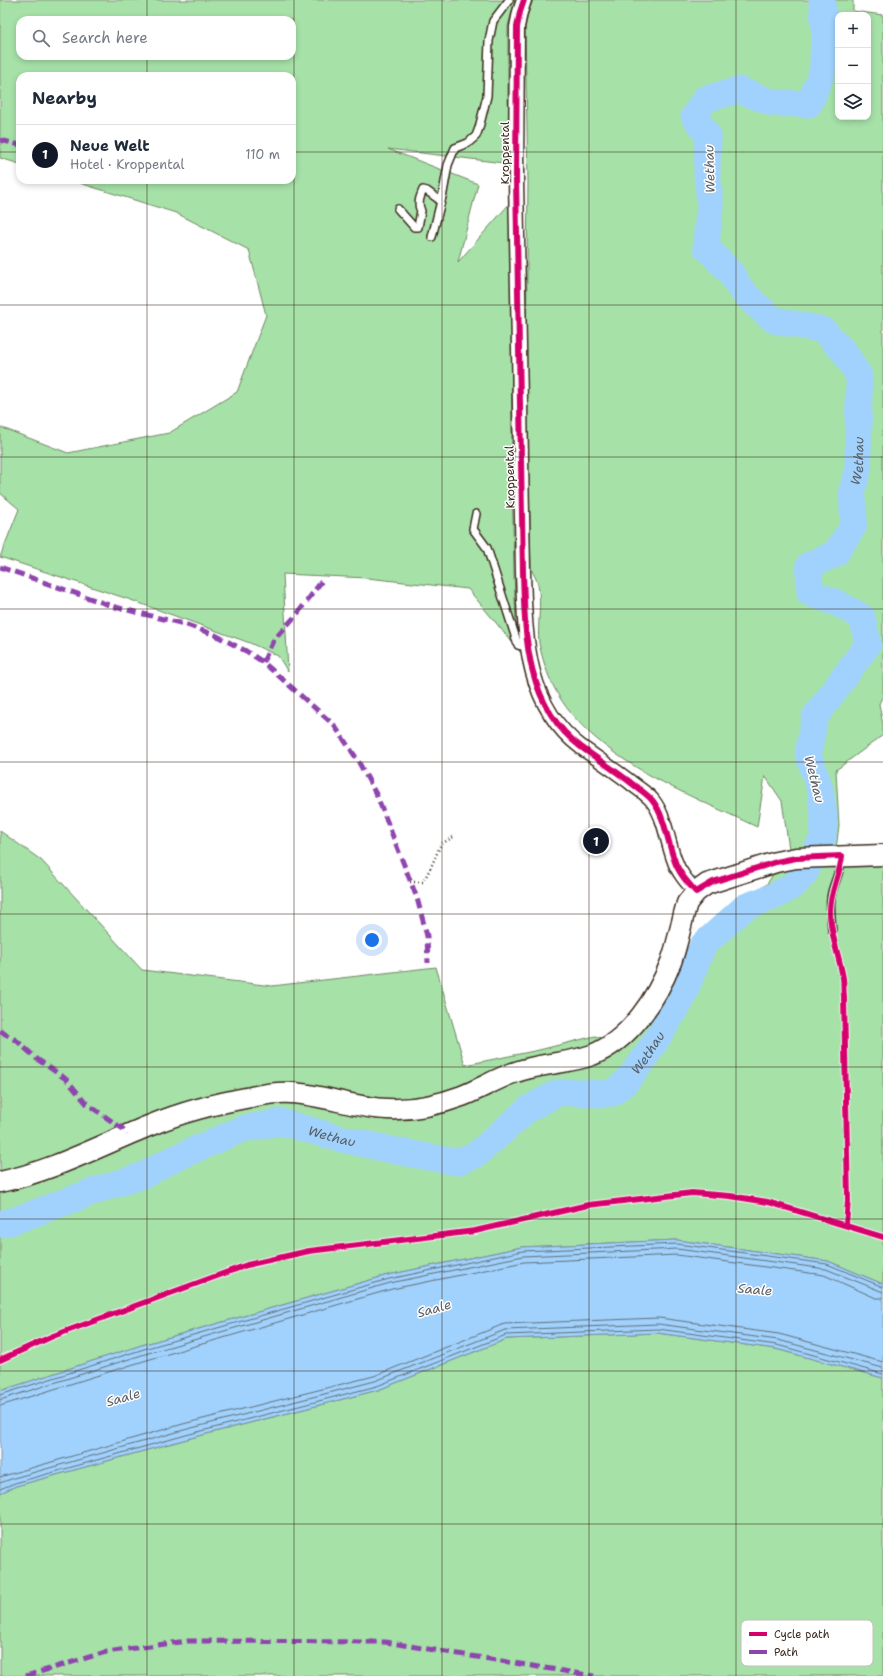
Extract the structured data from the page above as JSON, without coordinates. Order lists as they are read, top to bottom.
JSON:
{
  "streets": {
    "street": ["Kroppental"]
  },
  "water": ["Wethau", "Saale"],
  "legend": ["Cycle path", "Path"],
  "page": {
    "map_buttons": ["+", "−"],
    "search": "Search here",
    "heading": "Nearby",
    "list": [
      {
        "mark": "1",
        "name": "Neue Welt",
        "note": "Hotel · Kroppental",
        "value": "110 m"
      }
    ],
    "pins": "1"
  }
}
